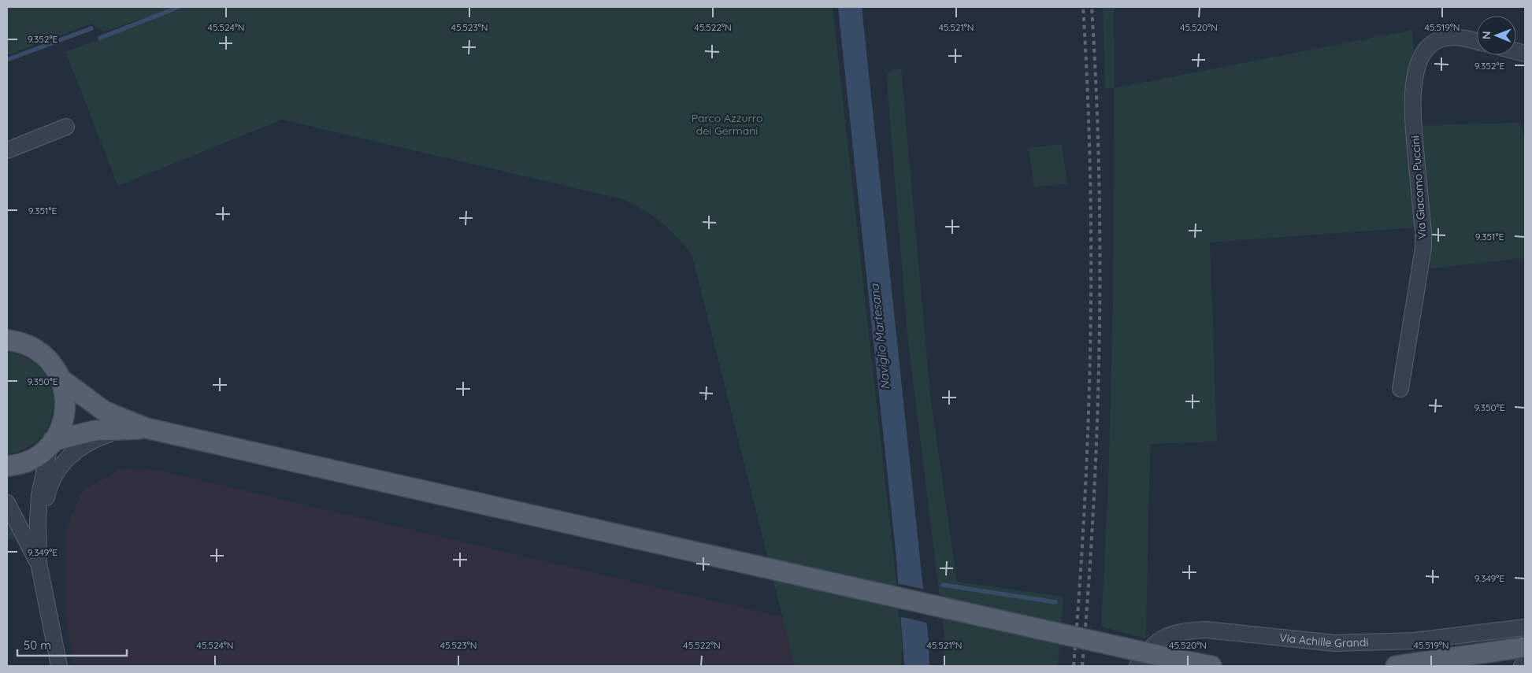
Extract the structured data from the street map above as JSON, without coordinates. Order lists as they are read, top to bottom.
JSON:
{
  "streets": {
    "street": ["Via Giacomo Puccini", "Via Achille Grandi"]
  },
  "water": ["Naviglio Martesana"],
  "parks": ["Parco Azzurro dei Germani"],
  "scale_bar": "50 m",
  "north": "left",
  "coordinates": [
    "45.524°N",
    "45.523°N",
    "45.522°N",
    "45.521°N",
    "45.520°N",
    "45.519°N",
    "9.352°E",
    "9.351°E",
    "9.350°E",
    "9.349°E"
  ]
}
